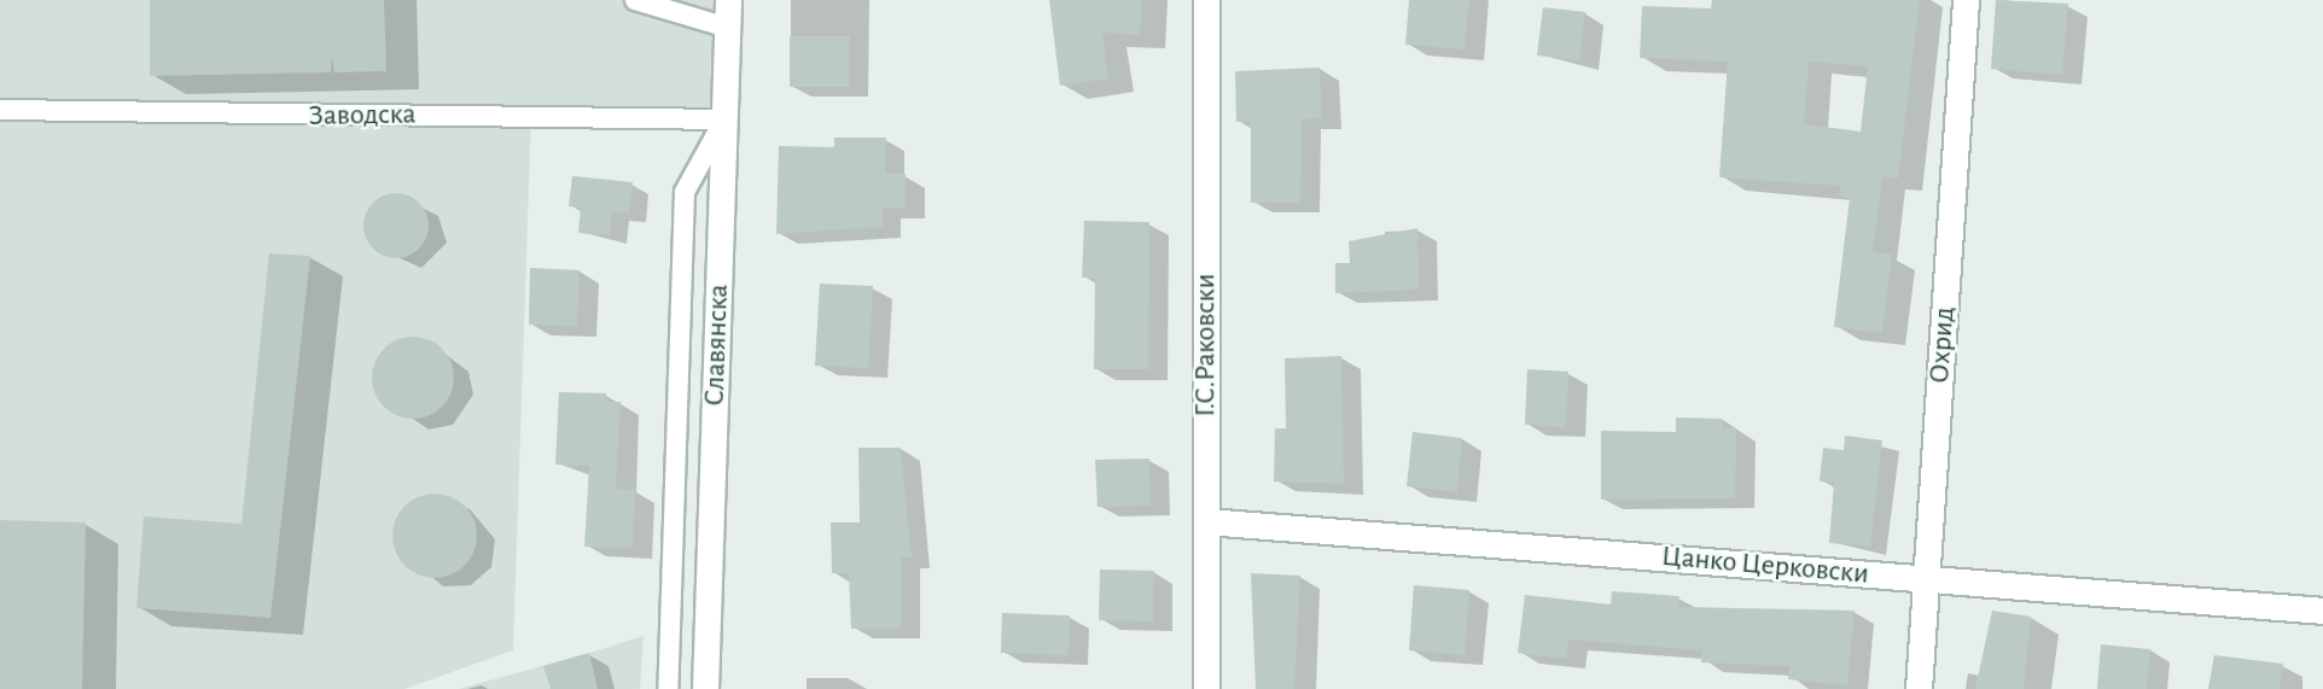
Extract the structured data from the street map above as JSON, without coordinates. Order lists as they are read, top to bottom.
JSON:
{
  "streets": {
    "street": [
      "Славянска",
      "Г.С.Раковски",
      "Охрид",
      "Цанко Церковски"
    ],
    "lane": ["Заводска"]
  },
  "crossings": [
    ["Заводска", "Славянска"],
    ["Г.С.Раковски", "Цанко Церковски"],
    ["Охрид", "Цанко Церковски"]
  ]
}
